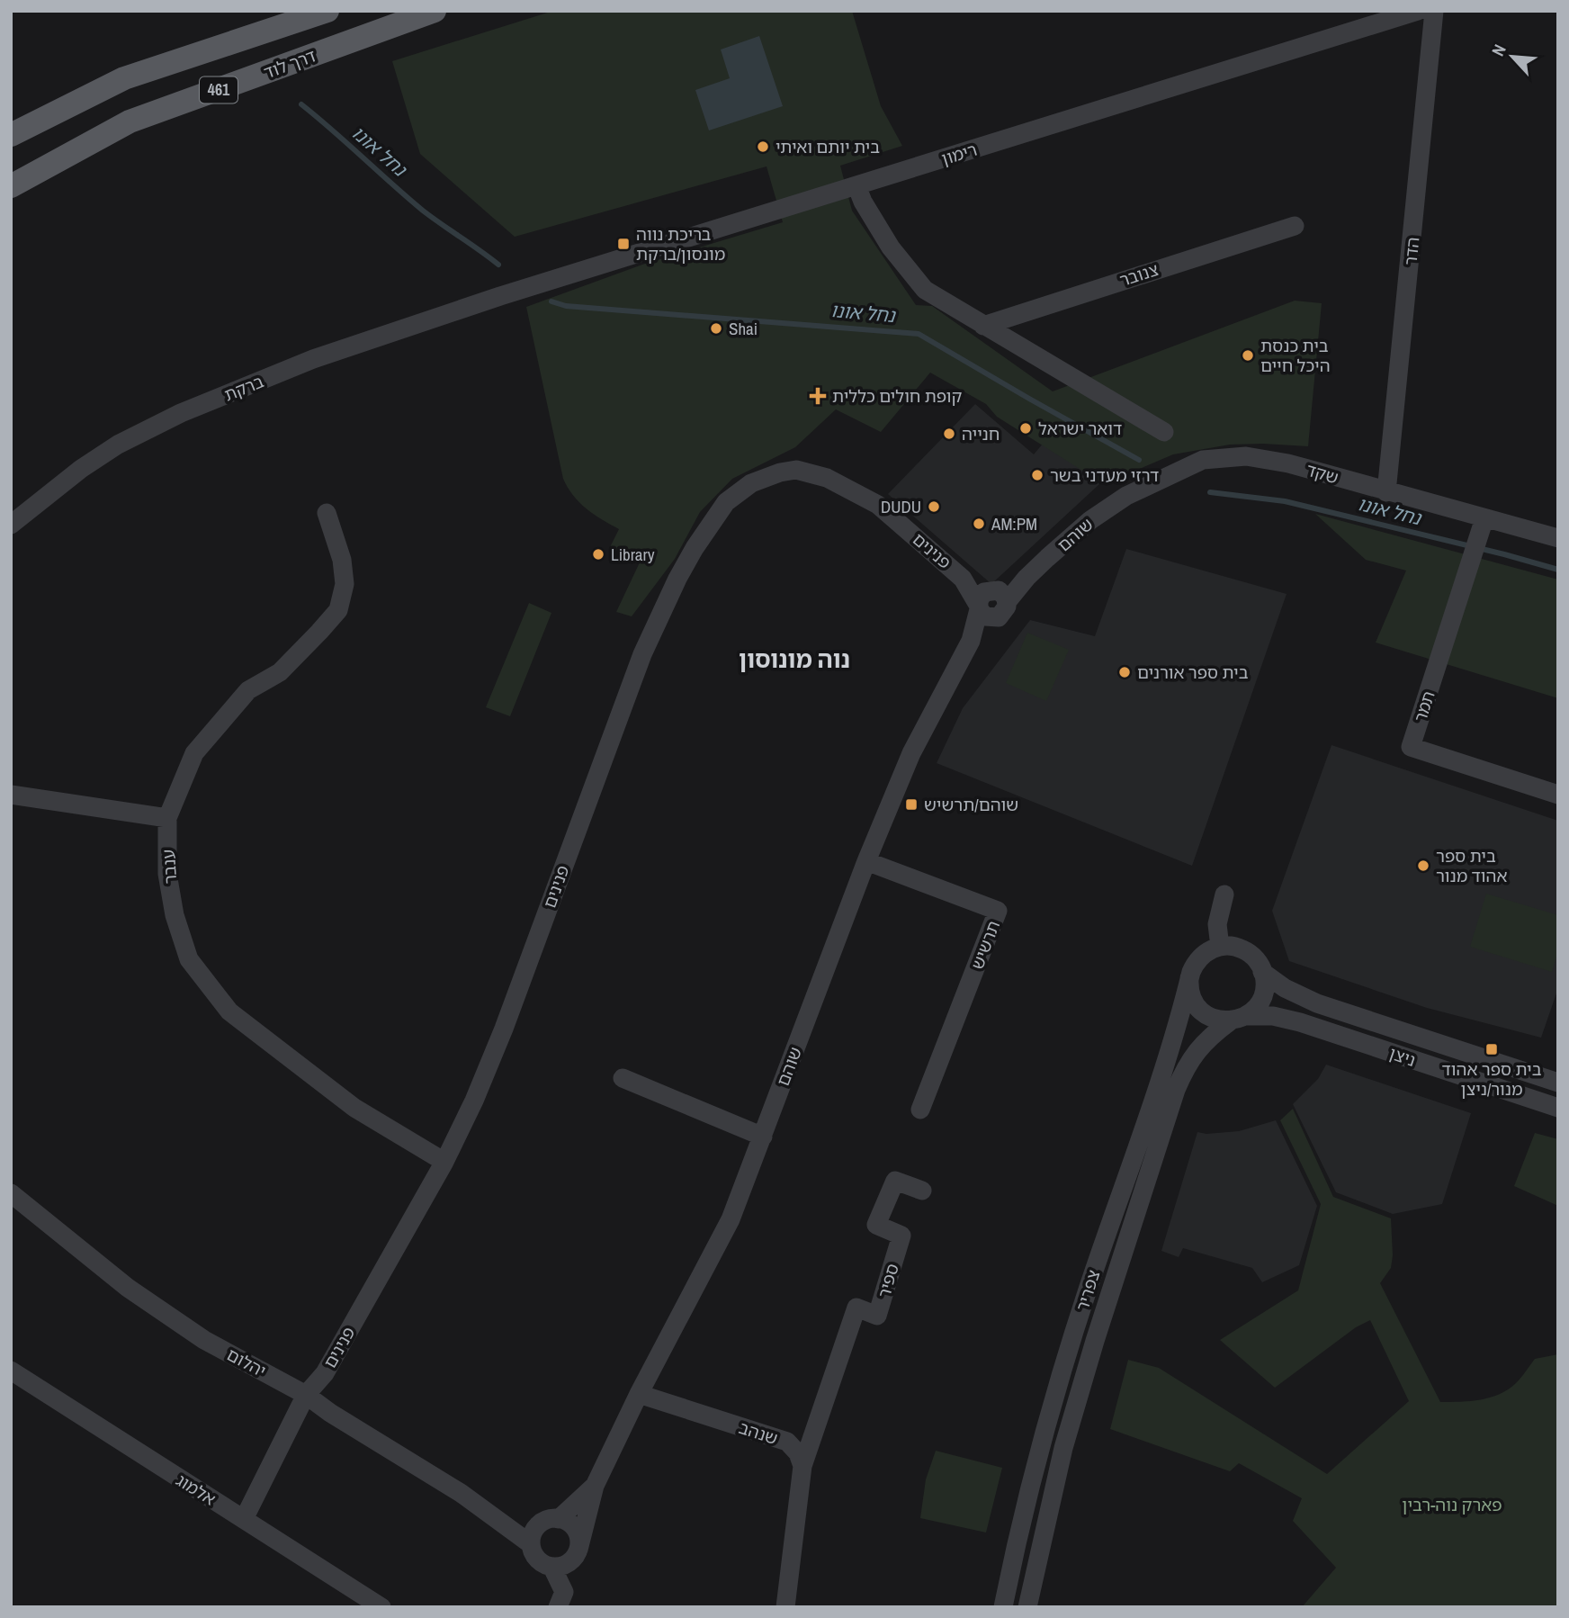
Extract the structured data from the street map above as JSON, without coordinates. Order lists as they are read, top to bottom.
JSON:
{
  "streets": {
    "main road": ["דרך לוד", "461"],
    "street": [
      "רימון",
      "הדר",
      "צנובר",
      "ברקת",
      "שקד",
      "שוהם",
      "פנינים",
      "תמר",
      "ענבר",
      "תרשיש",
      "ניצן",
      "ספיר",
      "צפריר",
      "יהלום",
      "שנהב",
      "אלמוג"
    ]
  },
  "crossings": [
    ["רימון", "ברקת"],
    ["הדר", "שקד"],
    ["שקד", "שוהם"],
    ["שקד", "תמר"],
    ["שוהם", "פנינים"],
    ["שוהם", "תרשיש"],
    ["שוהם", "יהלום"],
    ["שוהם", "שנהב"],
    ["פנינים", "ענבר"],
    ["פנינים", "יהלום"],
    ["פנינים", "אלמוג"],
    ["ניצן", "צפריר"],
    ["ספיר", "שנהב"]
  ],
  "districts": ["נוה מונוסון"],
  "water": ["נחל אונו"],
  "parks": ["פארק נוה-רבין"],
  "places": {
    "other": [
      "בית יותם ואיתי",
      "Shai",
      "בית כנסת היכל חיים",
      "דואר ישראל",
      "חנייה",
      "דרזי מעדני בשר",
      "DUDU",
      "AM:PM",
      "Library",
      "בית ספר אורנים",
      "בית ספר אהוד מנור"
    ],
    "transit": ["בריכת נווה מונסון/ברקת", "שוהם/תרשיש", "בית ספר אהוד מנור/ניצן"],
    "health": ["קופת חולים כללית"]
  },
  "north": "top left"
}
